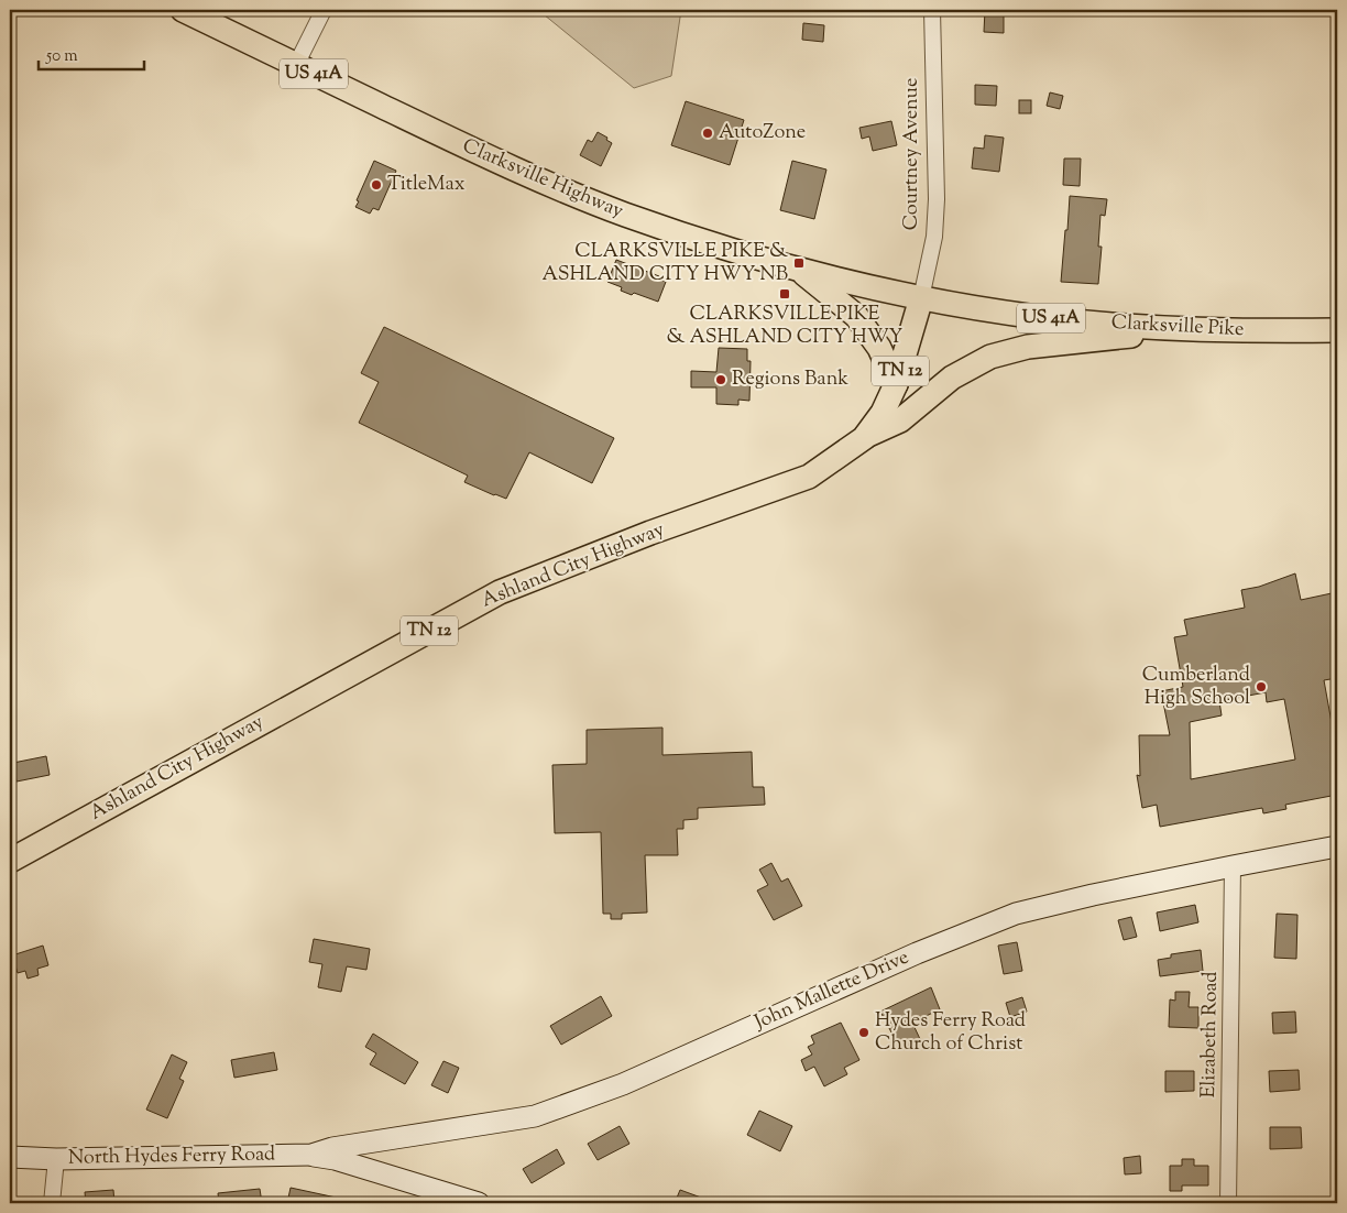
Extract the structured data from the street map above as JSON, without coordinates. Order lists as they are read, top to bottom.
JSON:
{
  "streets": {
    "main road": [
      "US 41A",
      "Clarksville Highway",
      "Clarksville Pike",
      "TN 12",
      "Ashland City Highway"
    ],
    "street": [
      "Courtney Avenue",
      "John Mallette Drive",
      "Elizabeth Road",
      "North Hydes Ferry Road"
    ]
  },
  "crossings": [
    ["Courtney Avenue", "Clarksville Highway"],
    ["Courtney Avenue", "Clarksville Pike"],
    ["Courtney Avenue", "Ashland City Highway"],
    ["Clarksville Highway", "Clarksville Pike"],
    ["Clarksville Highway", "Ashland City Highway"],
    ["Clarksville Pike", "Ashland City Highway"],
    ["John Mallette Drive", "Elizabeth Road"],
    ["John Mallette Drive", "North Hydes Ferry Road"]
  ],
  "places": {
    "other": [
      "AutoZone",
      "TitleMax",
      "Regions Bank",
      "Cumberland High School",
      "Hydes Ferry Road Church of Christ"
    ],
    "transit": ["CLARKSVILLE PIKE & ASHLAND CITY HWY NB", "CLARKSVILLE PIKE & ASHLAND CITY HWY"]
  },
  "scale_bar": "50 m"
}
